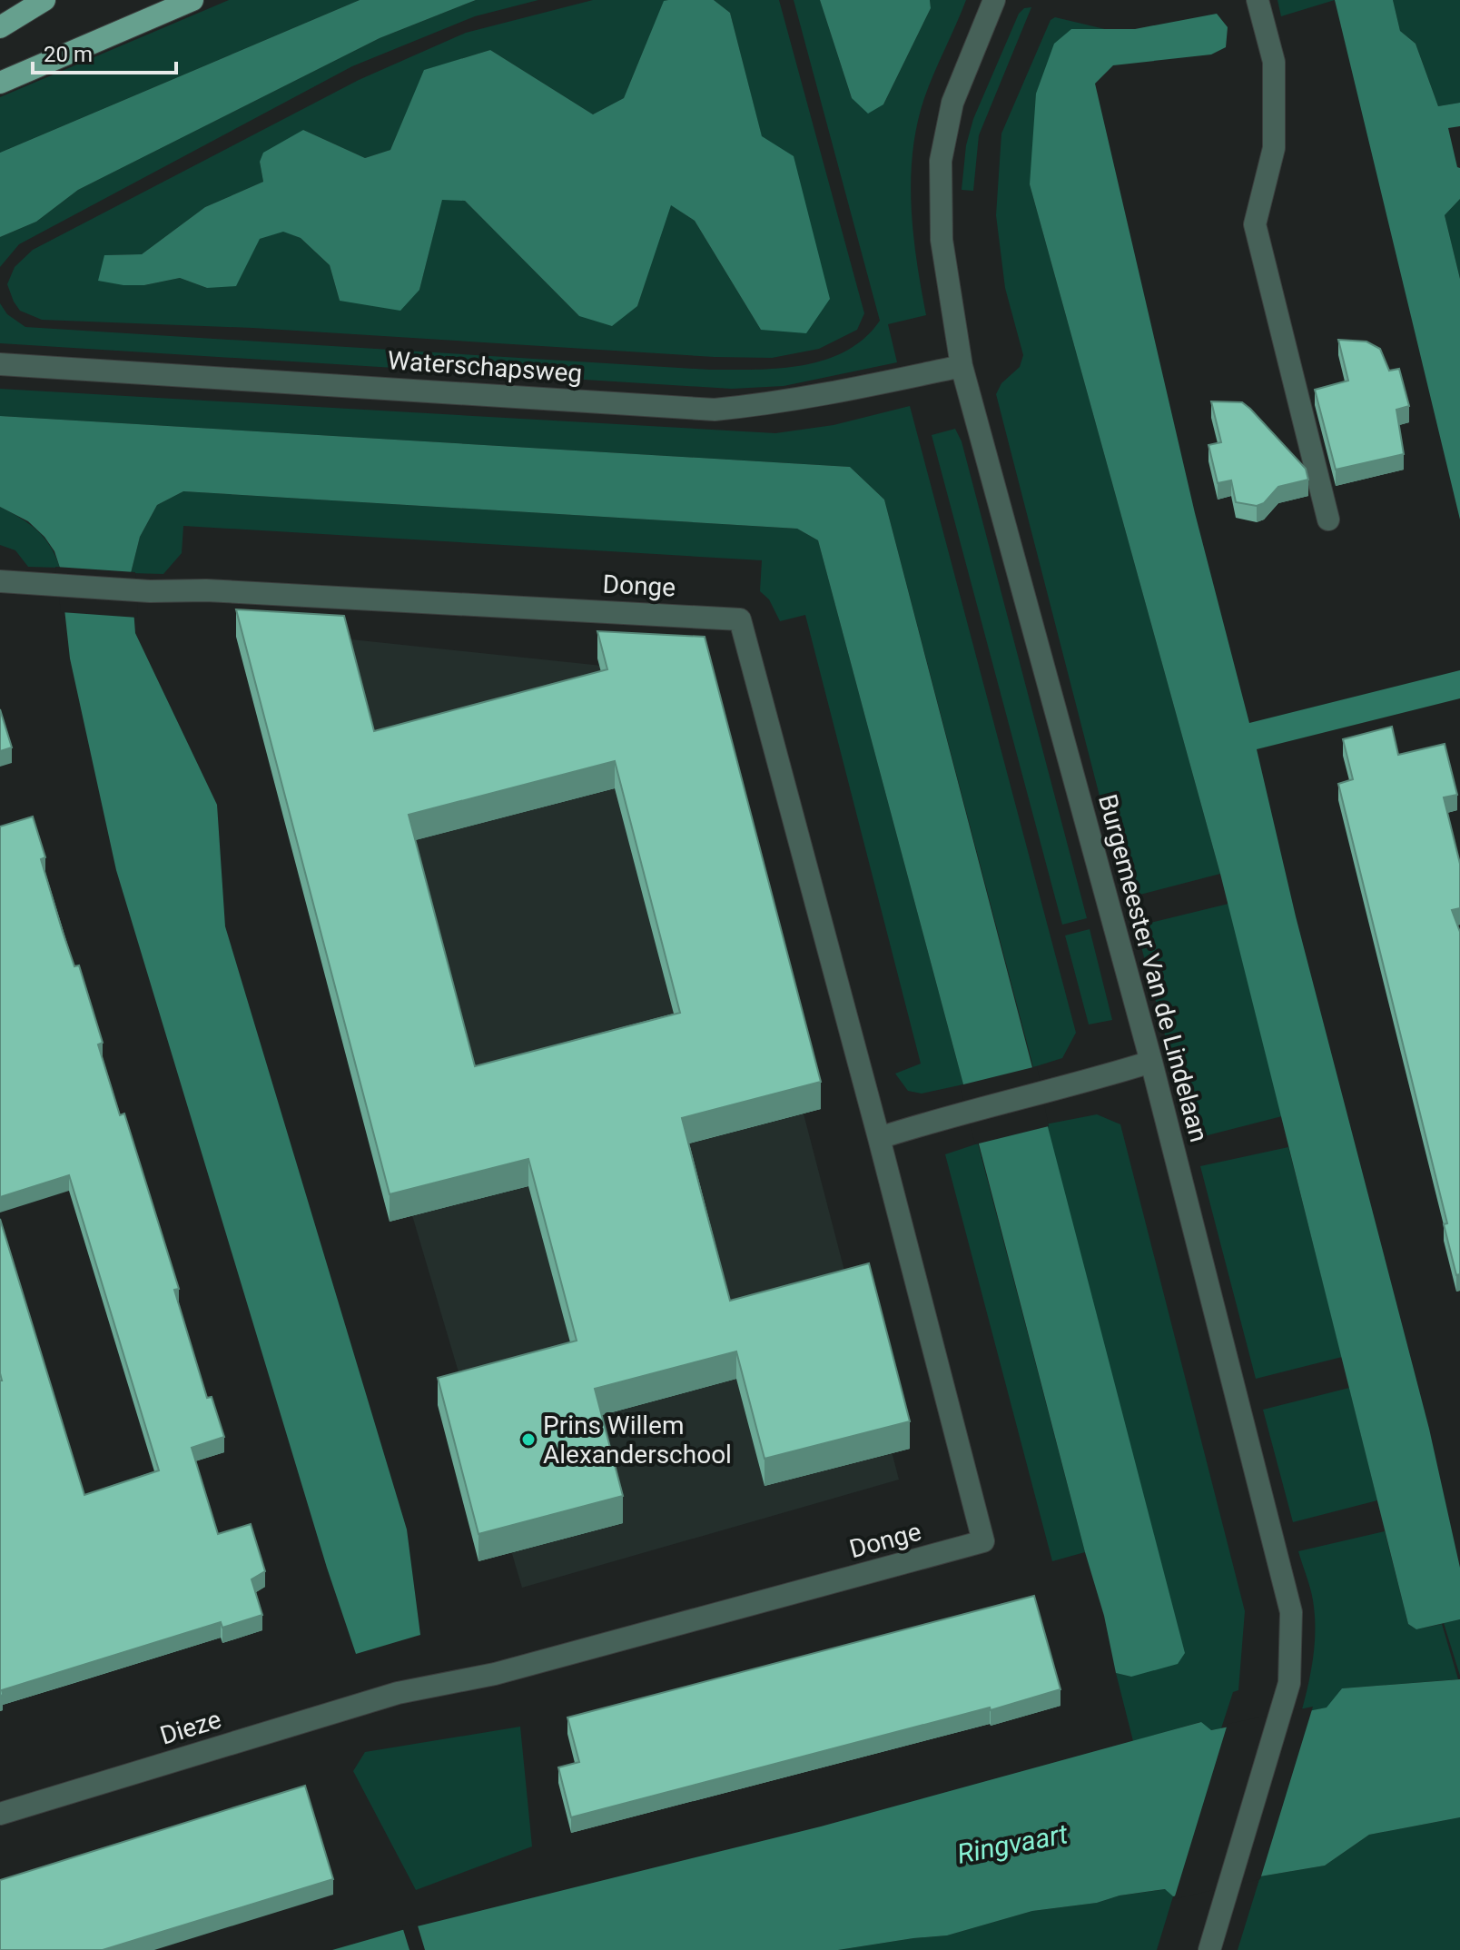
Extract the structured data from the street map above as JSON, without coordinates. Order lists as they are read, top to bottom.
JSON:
{
  "streets": {
    "street": [
      "Waterschapsweg",
      "Donge",
      "Burgemeester Van de Lindelaan",
      "Dieze"
    ]
  },
  "crossings": [
    ["Waterschapsweg", "Burgemeester Van de Lindelaan"],
    ["Donge", "Dieze"]
  ],
  "water": ["Ringvaart"],
  "places": ["Prins Willem Alexanderschool"],
  "scale_bar": "20 m"
}
